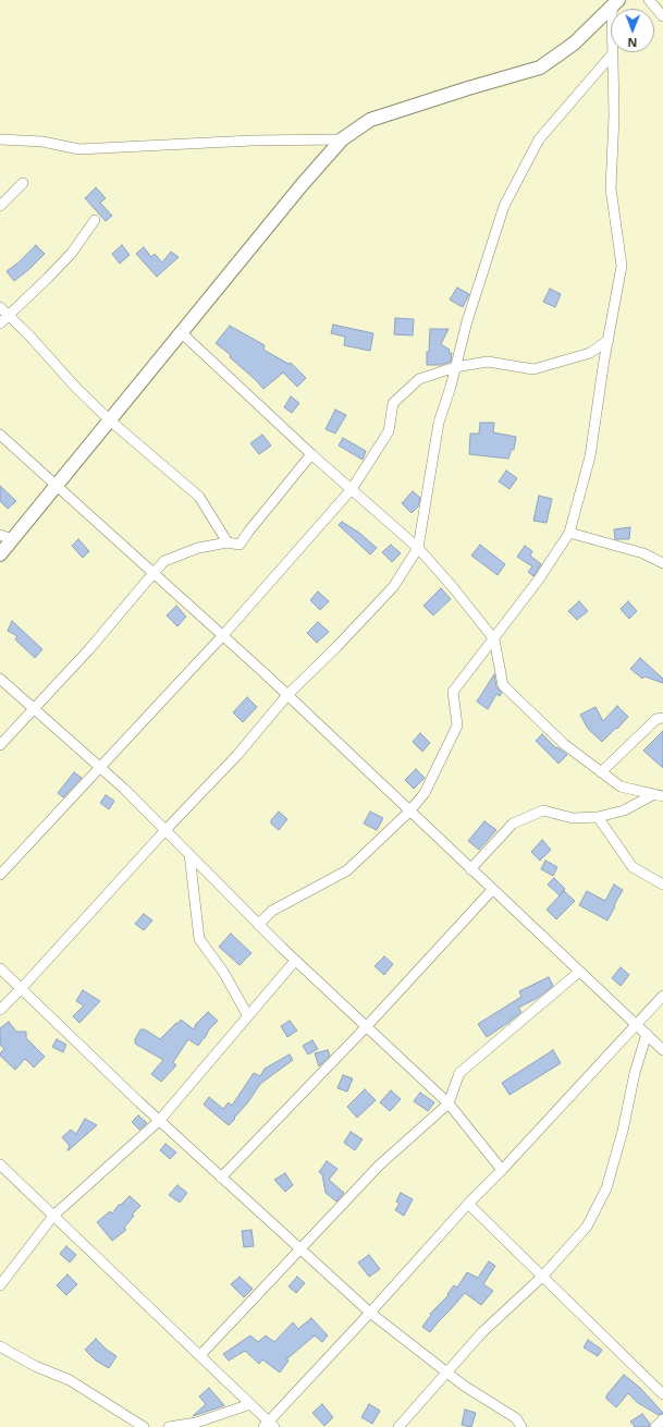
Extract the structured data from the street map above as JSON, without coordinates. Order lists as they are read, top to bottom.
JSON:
{
  "north": "bottom"
}
